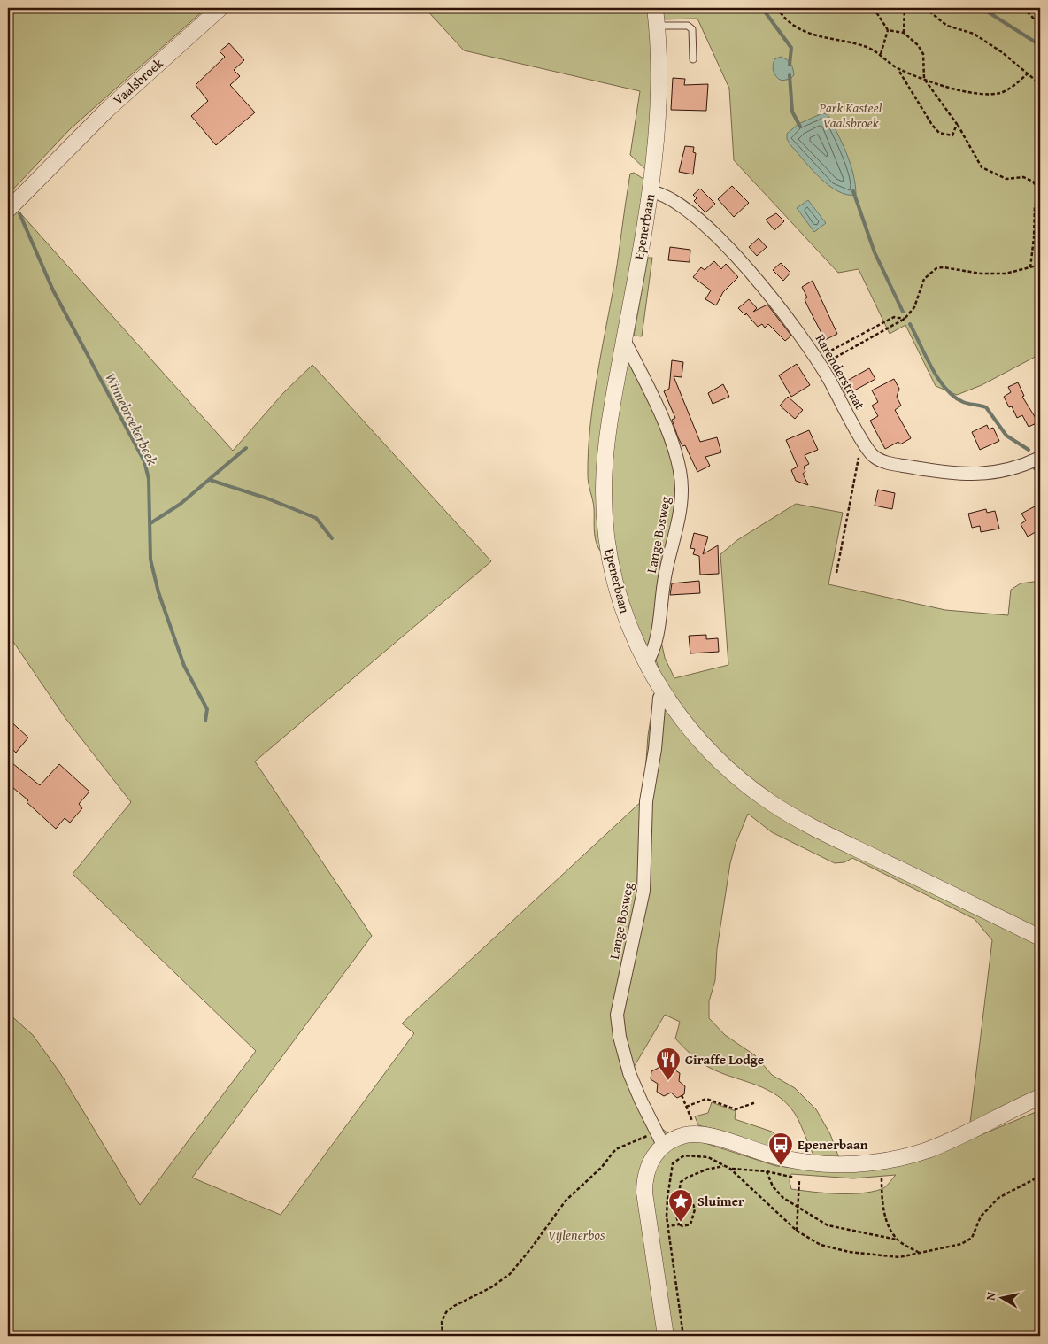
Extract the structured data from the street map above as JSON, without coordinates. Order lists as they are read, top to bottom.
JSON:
{
  "streets": {
    "street": [
      "Vaalsbroek",
      "Epenerbaan",
      "Rarenderstraat",
      "Lange Bosweg"
    ]
  },
  "crossings": [
    ["Epenerbaan", "Rarenderstraat"],
    ["Epenerbaan", "Lange Bosweg"]
  ],
  "water": ["Winnebroekerbeek"],
  "parks": ["Park Kasteel Vaalsbroek", "Vijlenerbos"],
  "places": {
    "restaurant": ["Giraffe Lodge"],
    "bus stop": ["Epenerbaan"],
    "place": ["Sluimer"]
  },
  "north": "left"
}
